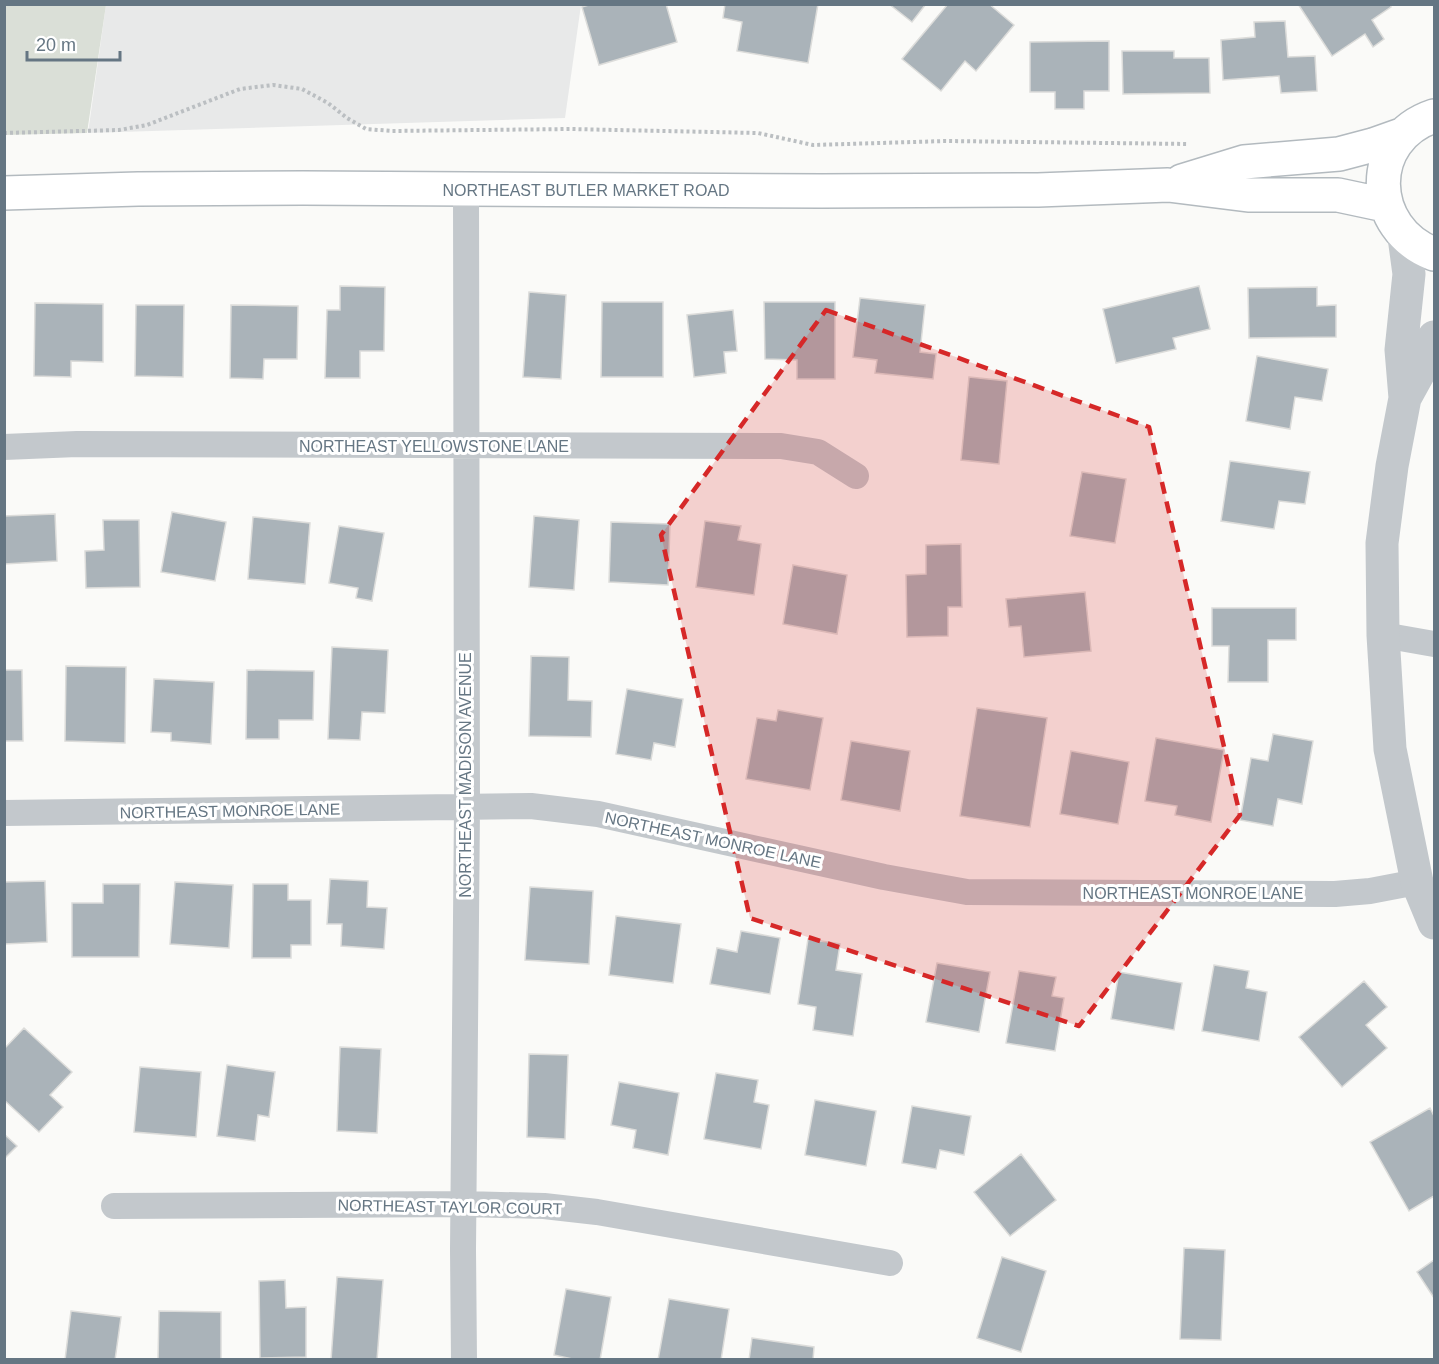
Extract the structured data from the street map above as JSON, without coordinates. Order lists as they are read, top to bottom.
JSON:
{
  "streets": {
    "main road": ["NORTHEAST BUTLER MARKET ROAD"],
    "street": [
      "NORTHEAST YELLOWSTONE LANE",
      "NORTHEAST MADISON AVENUE",
      "NORTHEAST MONROE LANE",
      "NORTHEAST TAYLOR COURT"
    ]
  },
  "crossings": [
    ["NORTHEAST BUTLER MARKET ROAD", "NORTHEAST MADISON AVENUE"],
    ["NORTHEAST YELLOWSTONE LANE", "NORTHEAST MADISON AVENUE"],
    ["NORTHEAST MADISON AVENUE", "NORTHEAST MONROE LANE"],
    ["NORTHEAST MADISON AVENUE", "NORTHEAST TAYLOR COURT"]
  ],
  "scale_bar": "20 m"
}
